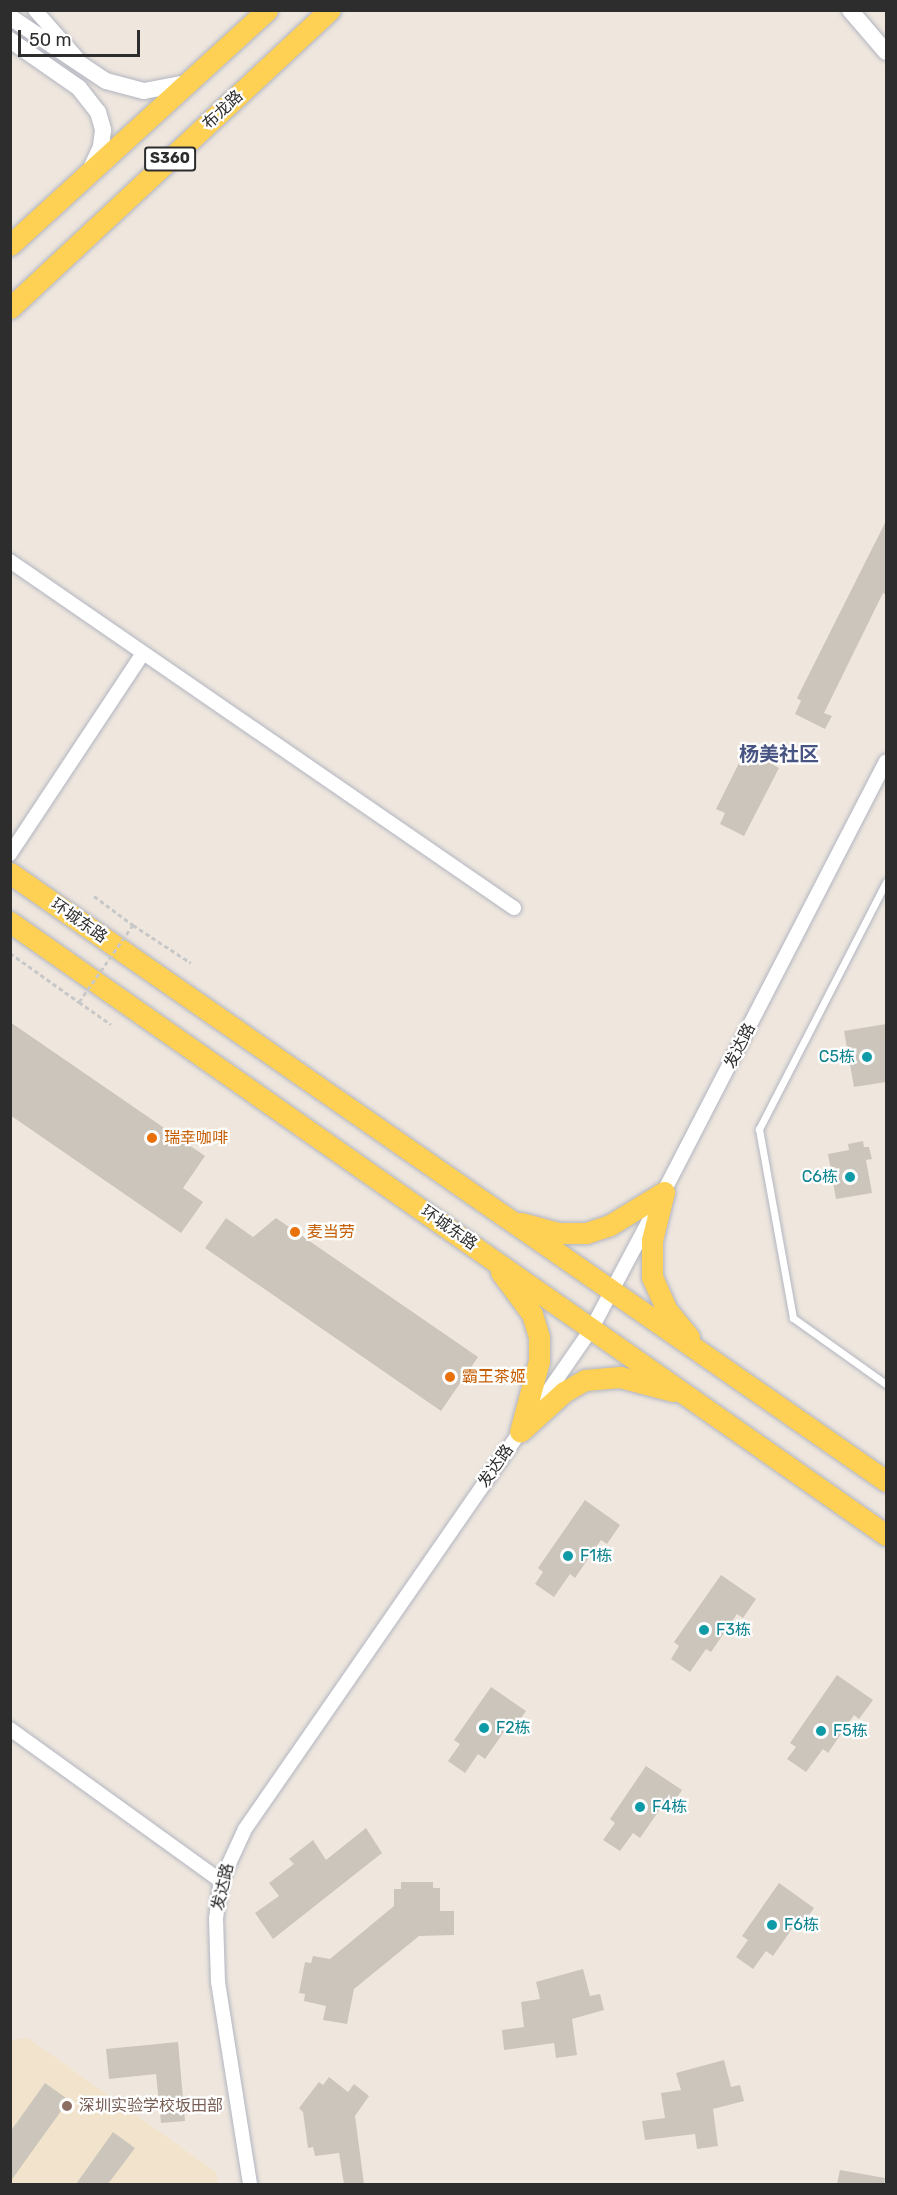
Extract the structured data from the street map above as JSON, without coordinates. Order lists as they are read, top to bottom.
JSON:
{
  "streets": {
    "main road": ["布龙路", "S360", "环城东路"],
    "street": ["发达路"]
  },
  "crossings": [
    ["环城东路", "发达路"]
  ],
  "districts": ["杨美社区"],
  "places": [
    "C5栋",
    "瑞幸咖啡",
    "C6栋",
    "麦当劳",
    "霸王茶姬",
    "F1栋",
    "F3栋",
    "F2栋",
    "F5栋",
    "F4栋",
    "F6栋",
    "深圳实验学校坂田部"
  ],
  "scale_bar": "50 m"
}
